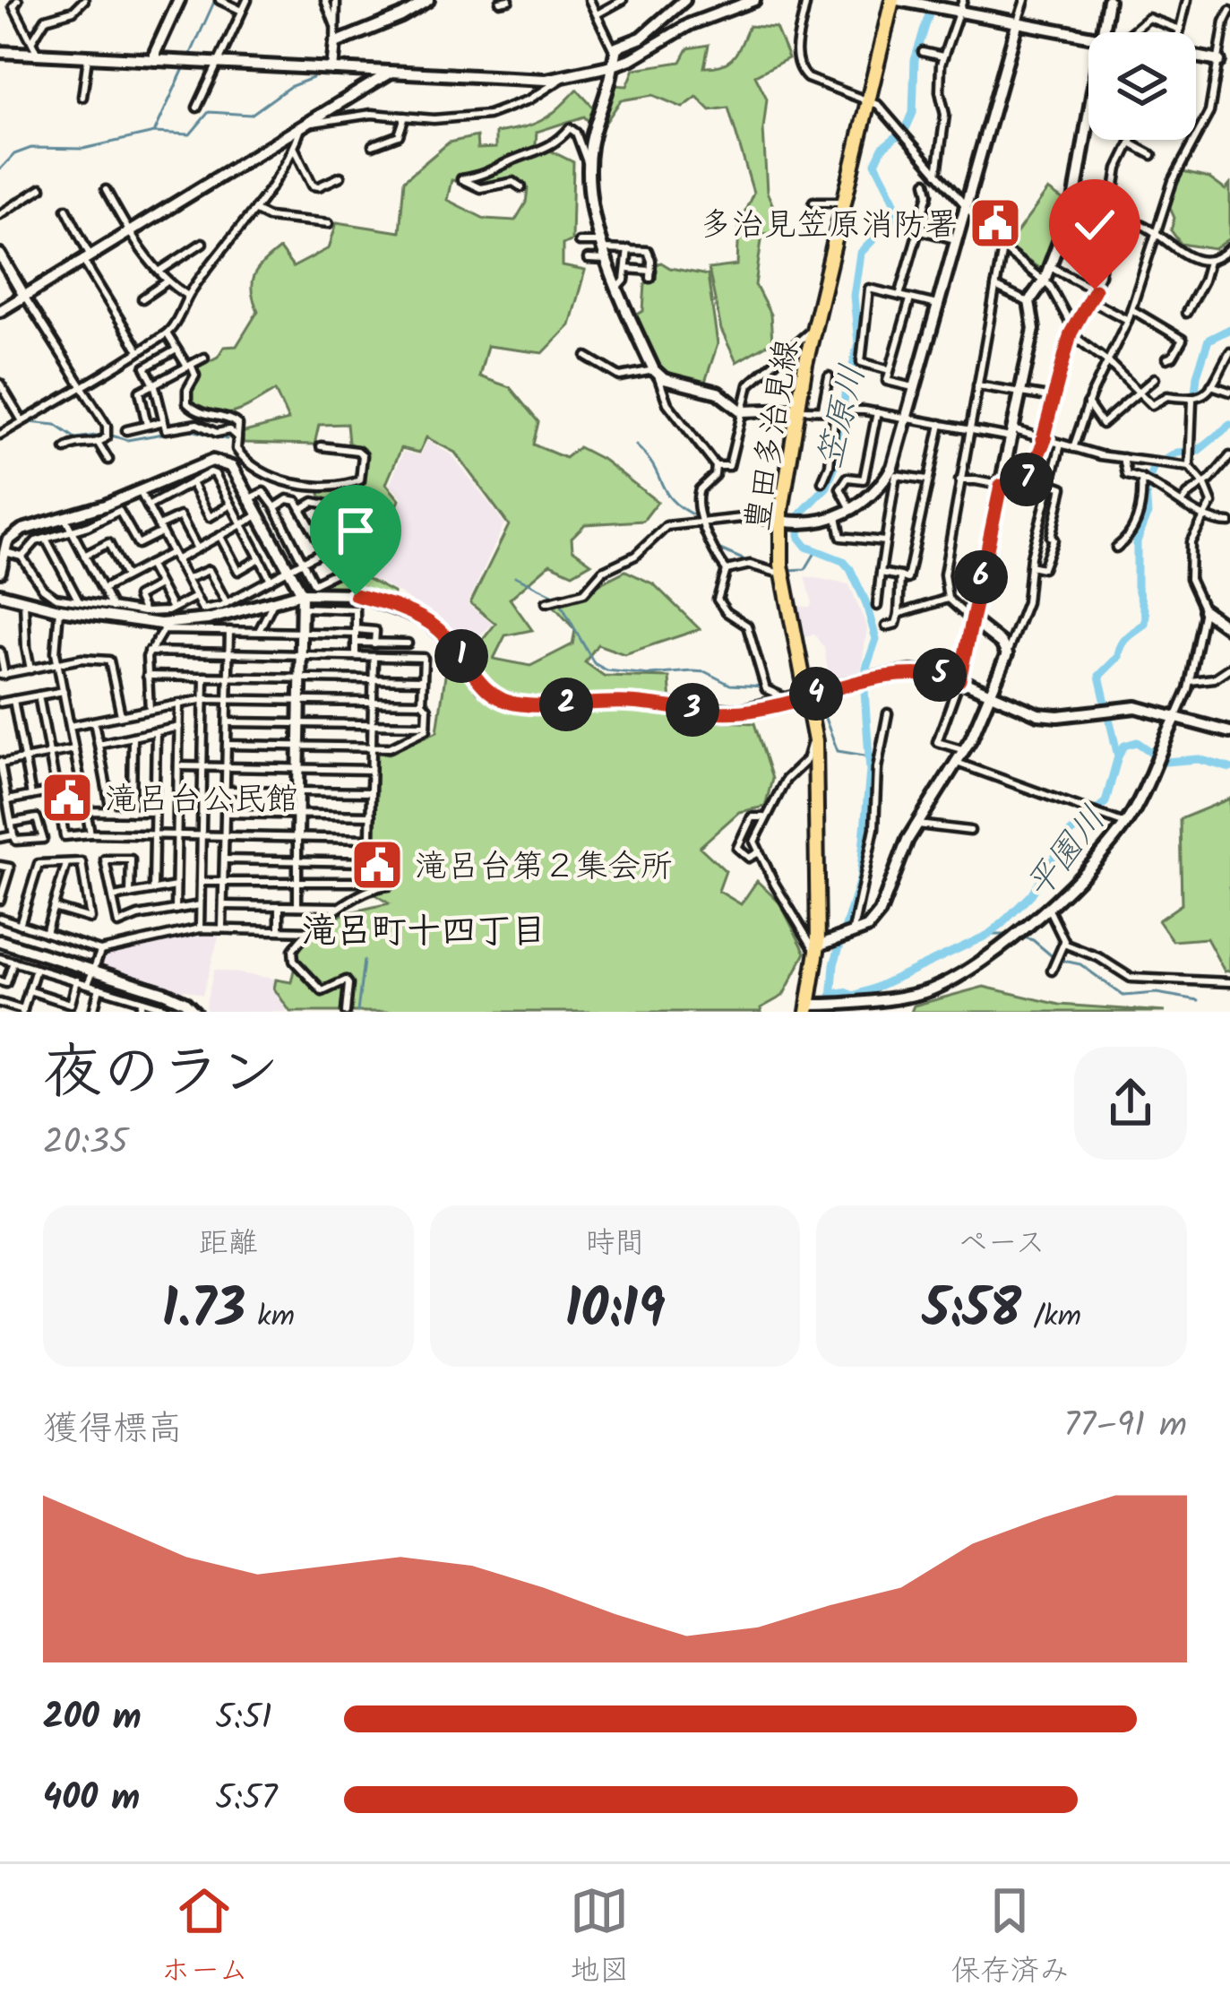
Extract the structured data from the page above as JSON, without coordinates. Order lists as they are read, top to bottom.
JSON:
{
  "streets": {
    "main road": ["豊田多治見線"]
  },
  "districts": ["滝呂町十四丁目"],
  "water": ["笠原川", "平園川"],
  "places": {
    "public building": ["多治見笠原消防署", "滝呂台公民館", "滝呂台第２集会所"]
  },
  "page": {
    "pins": [
      "7",
      "6",
      "1",
      "5",
      "4",
      "2",
      "3"
    ],
    "heading": ["夜のラン", "20:35"],
    "stats": [
      ["距離", "1.73 km"],
      ["時間", "10:19"],
      ["ペース", "5:58 /km"]
    ],
    "chart": ["獲得標高", "77–91 m"],
    "list": [
      {
        "name": "200 m",
        "note": "5:51"
      },
      {
        "name": "400 m",
        "note": "5:57"
      }
    ],
    "tabs": ["ホーム", "地図", "保存済み"]
  }
}
